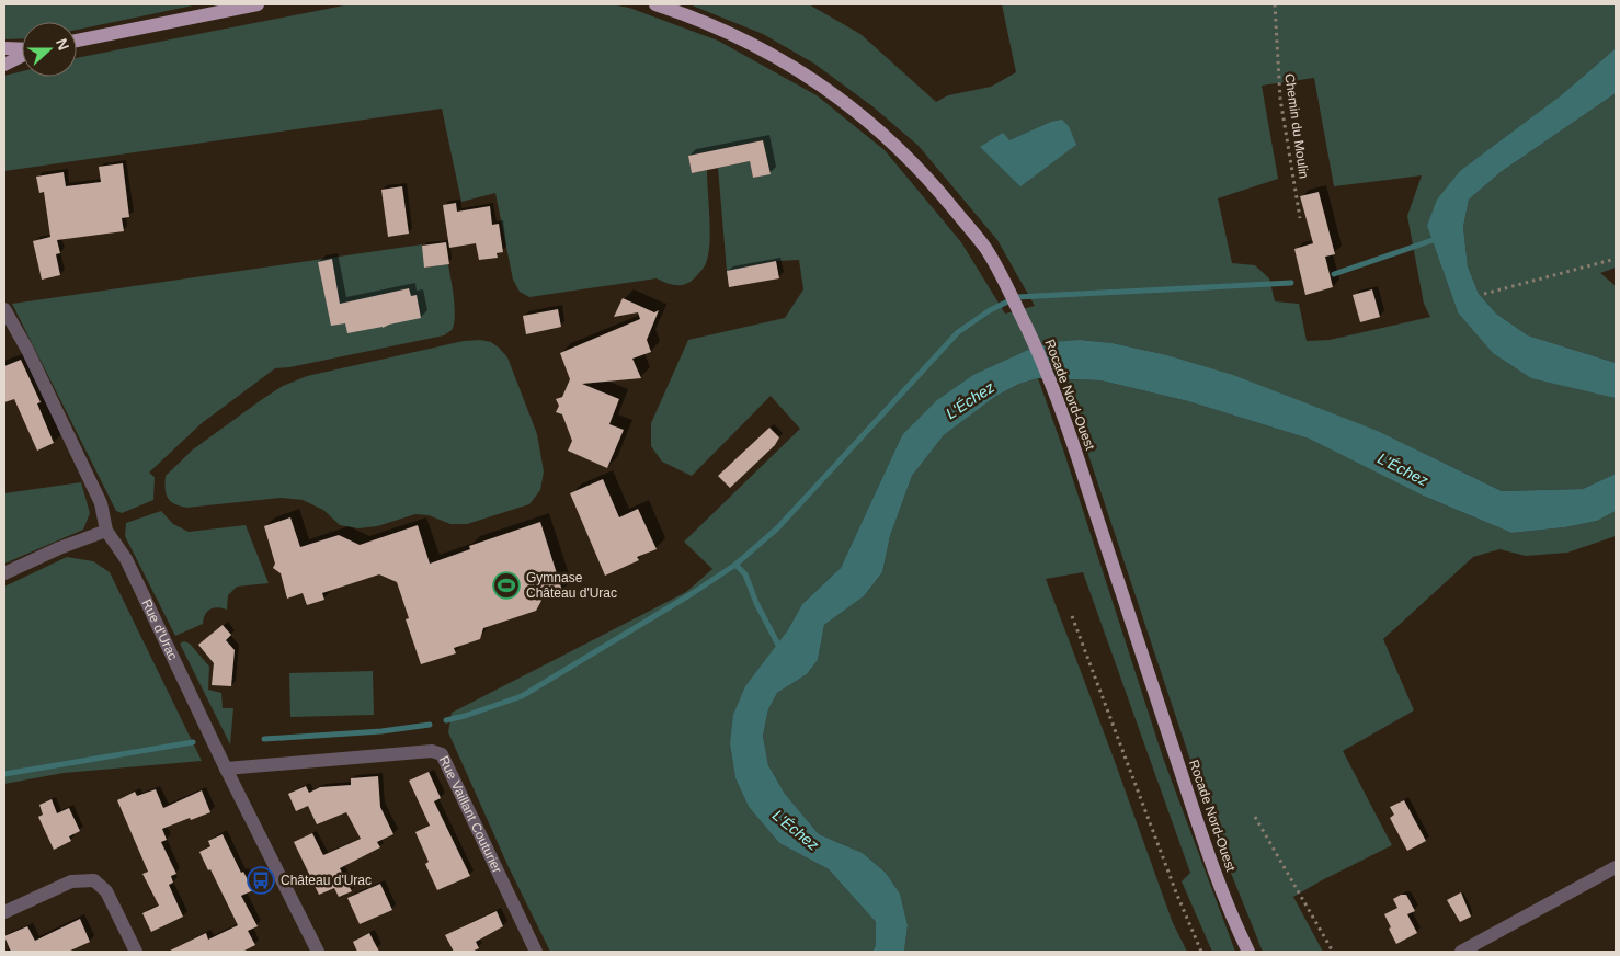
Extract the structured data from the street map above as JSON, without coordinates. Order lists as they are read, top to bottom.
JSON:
{
  "streets": {
    "main road": ["Rocade Nord-Ouest"],
    "street": ["Rue d'Urac", "Rue Vaillant Couturier"],
    "path": ["Chemin du Moulin"]
  },
  "crossings": [
    ["Rue d'Urac", "Rue Vaillant Couturier"]
  ],
  "water": ["L'Échez"],
  "places": {
    "sports": ["Gymnase Château d'Urac"],
    "bus stop": ["Château d'Urac"]
  },
  "north": "right"
}
